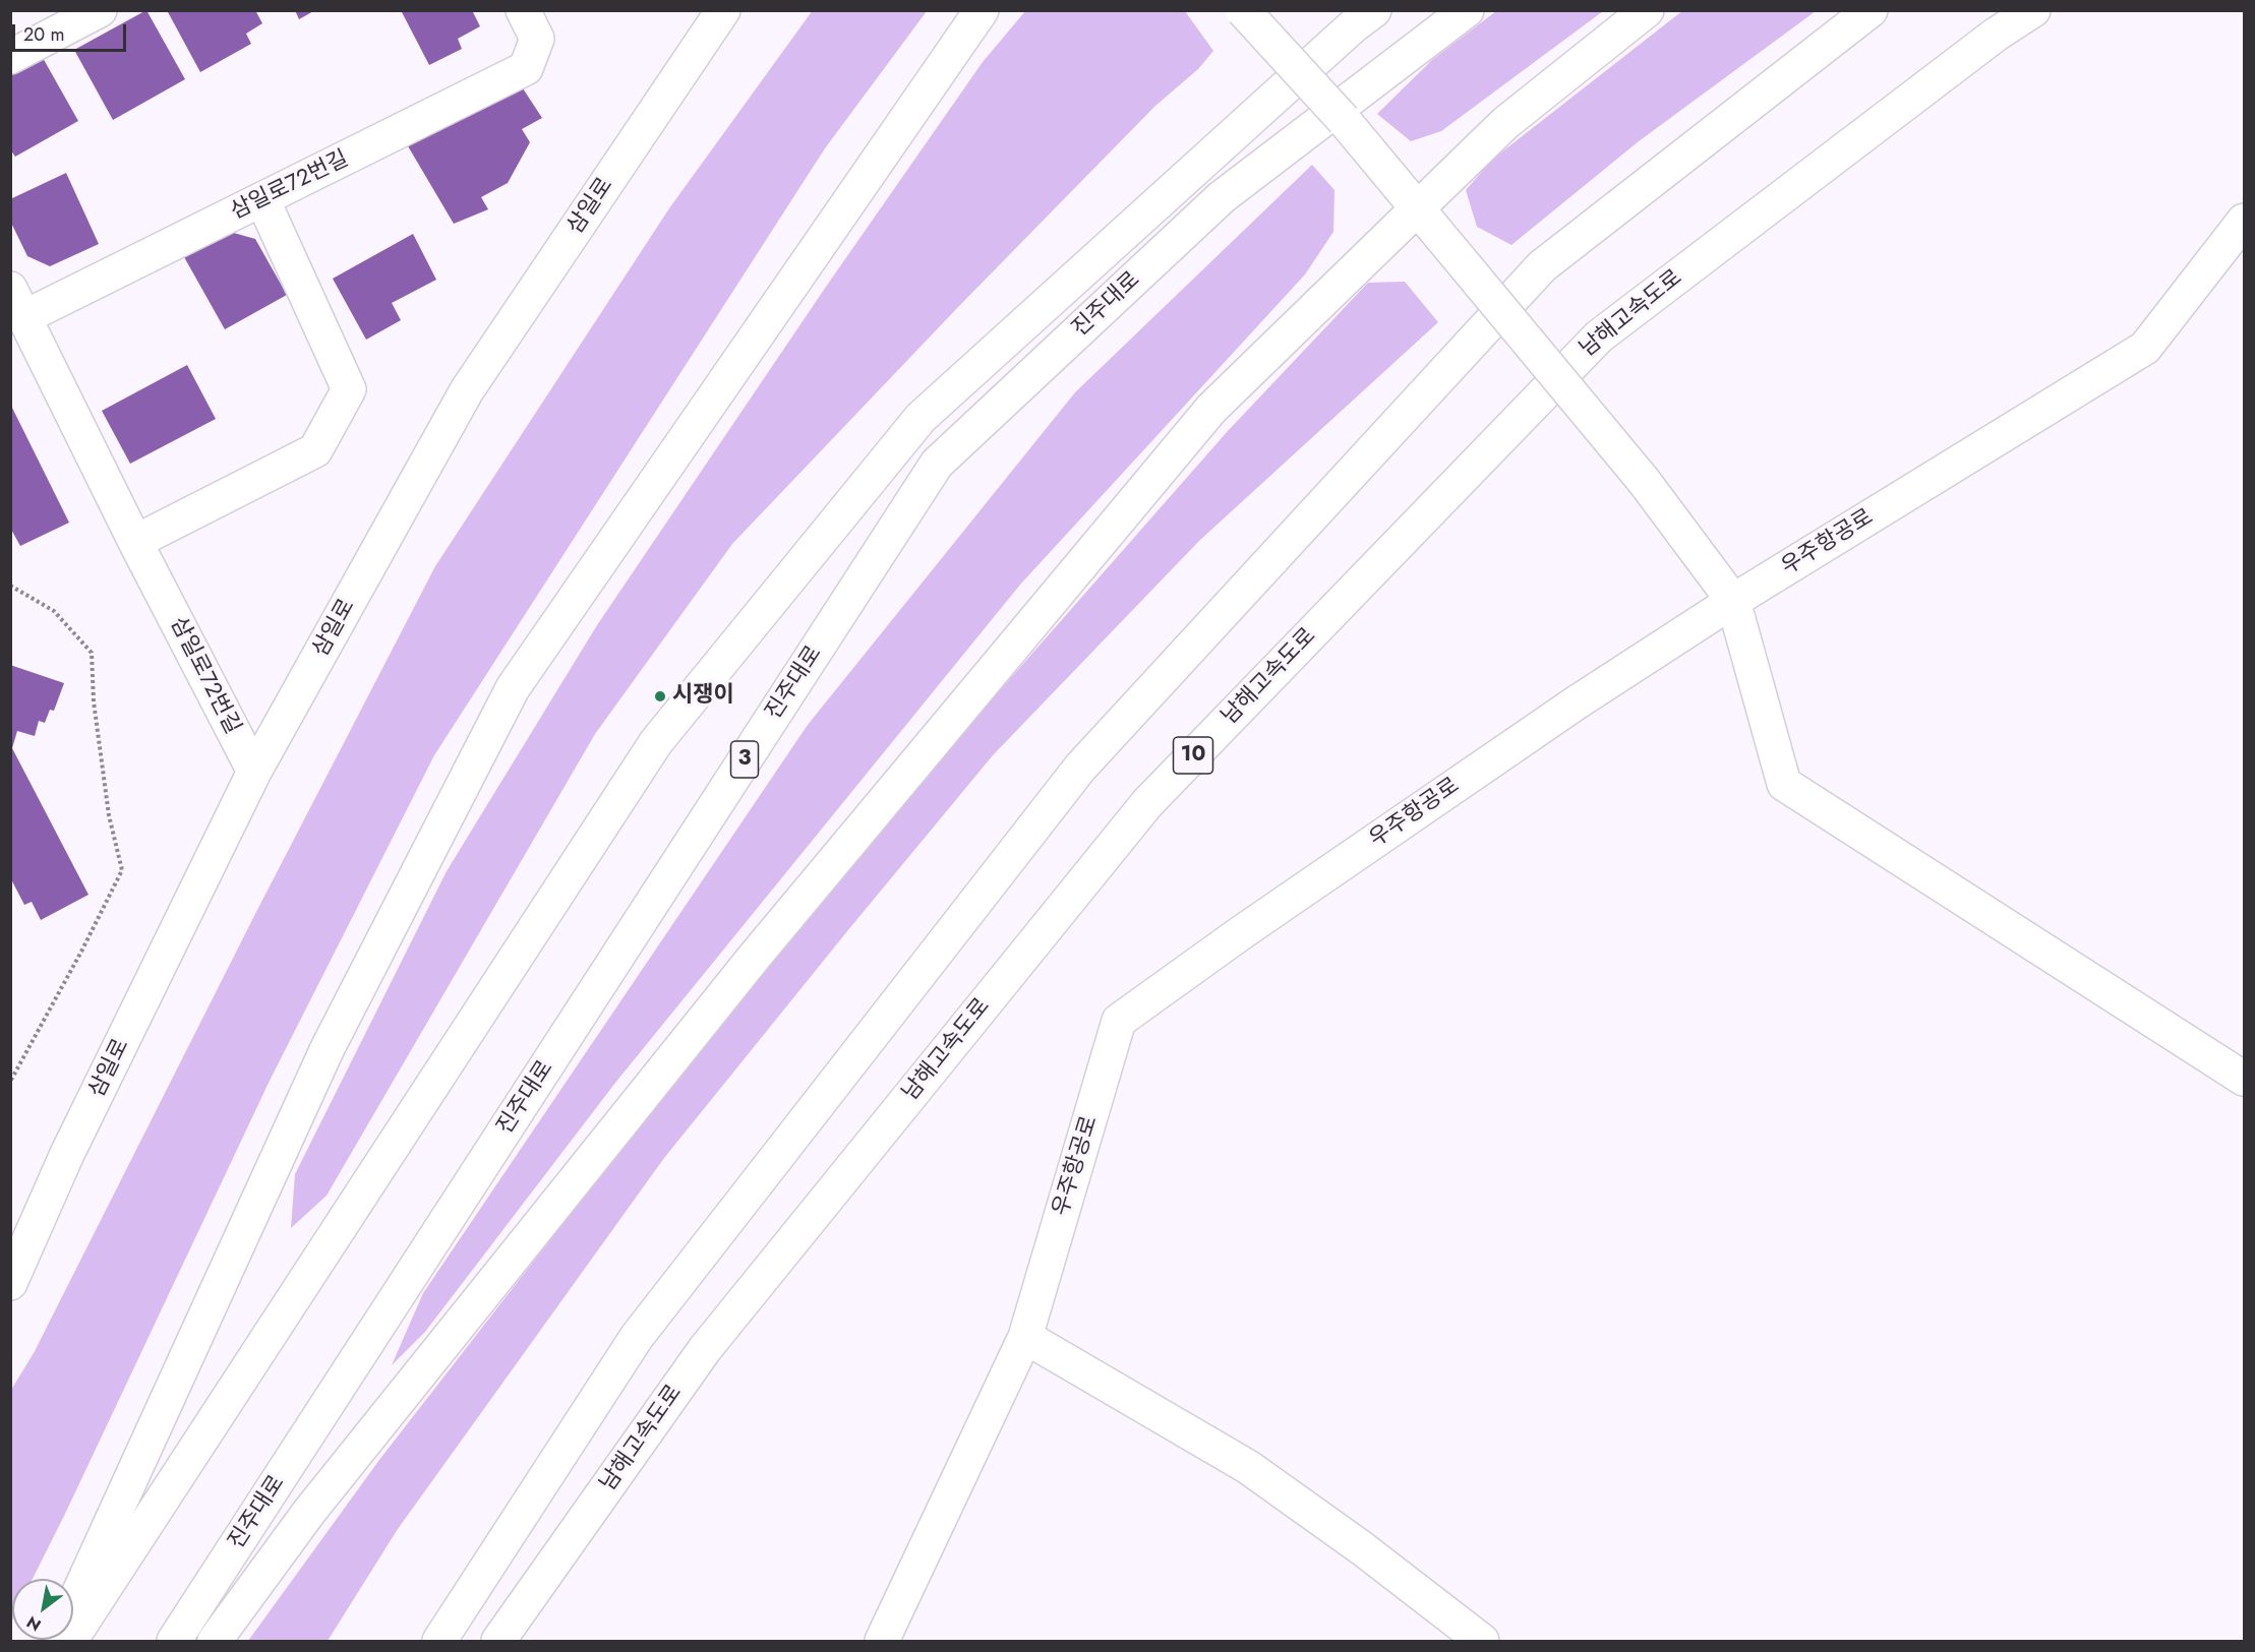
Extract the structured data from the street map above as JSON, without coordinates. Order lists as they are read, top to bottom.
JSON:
{
  "streets": {
    "main road": [
      "삼일로72번길",
      "삼일로",
      "진주대로",
      "남해고속도로",
      "우주항공로",
      "10",
      "3"
    ]
  },
  "crossings": [
    ["삼일로72번길", "삼일로"]
  ],
  "places": ["시쟁이"],
  "scale_bar": "20 m",
  "north": "bottom left"
}
